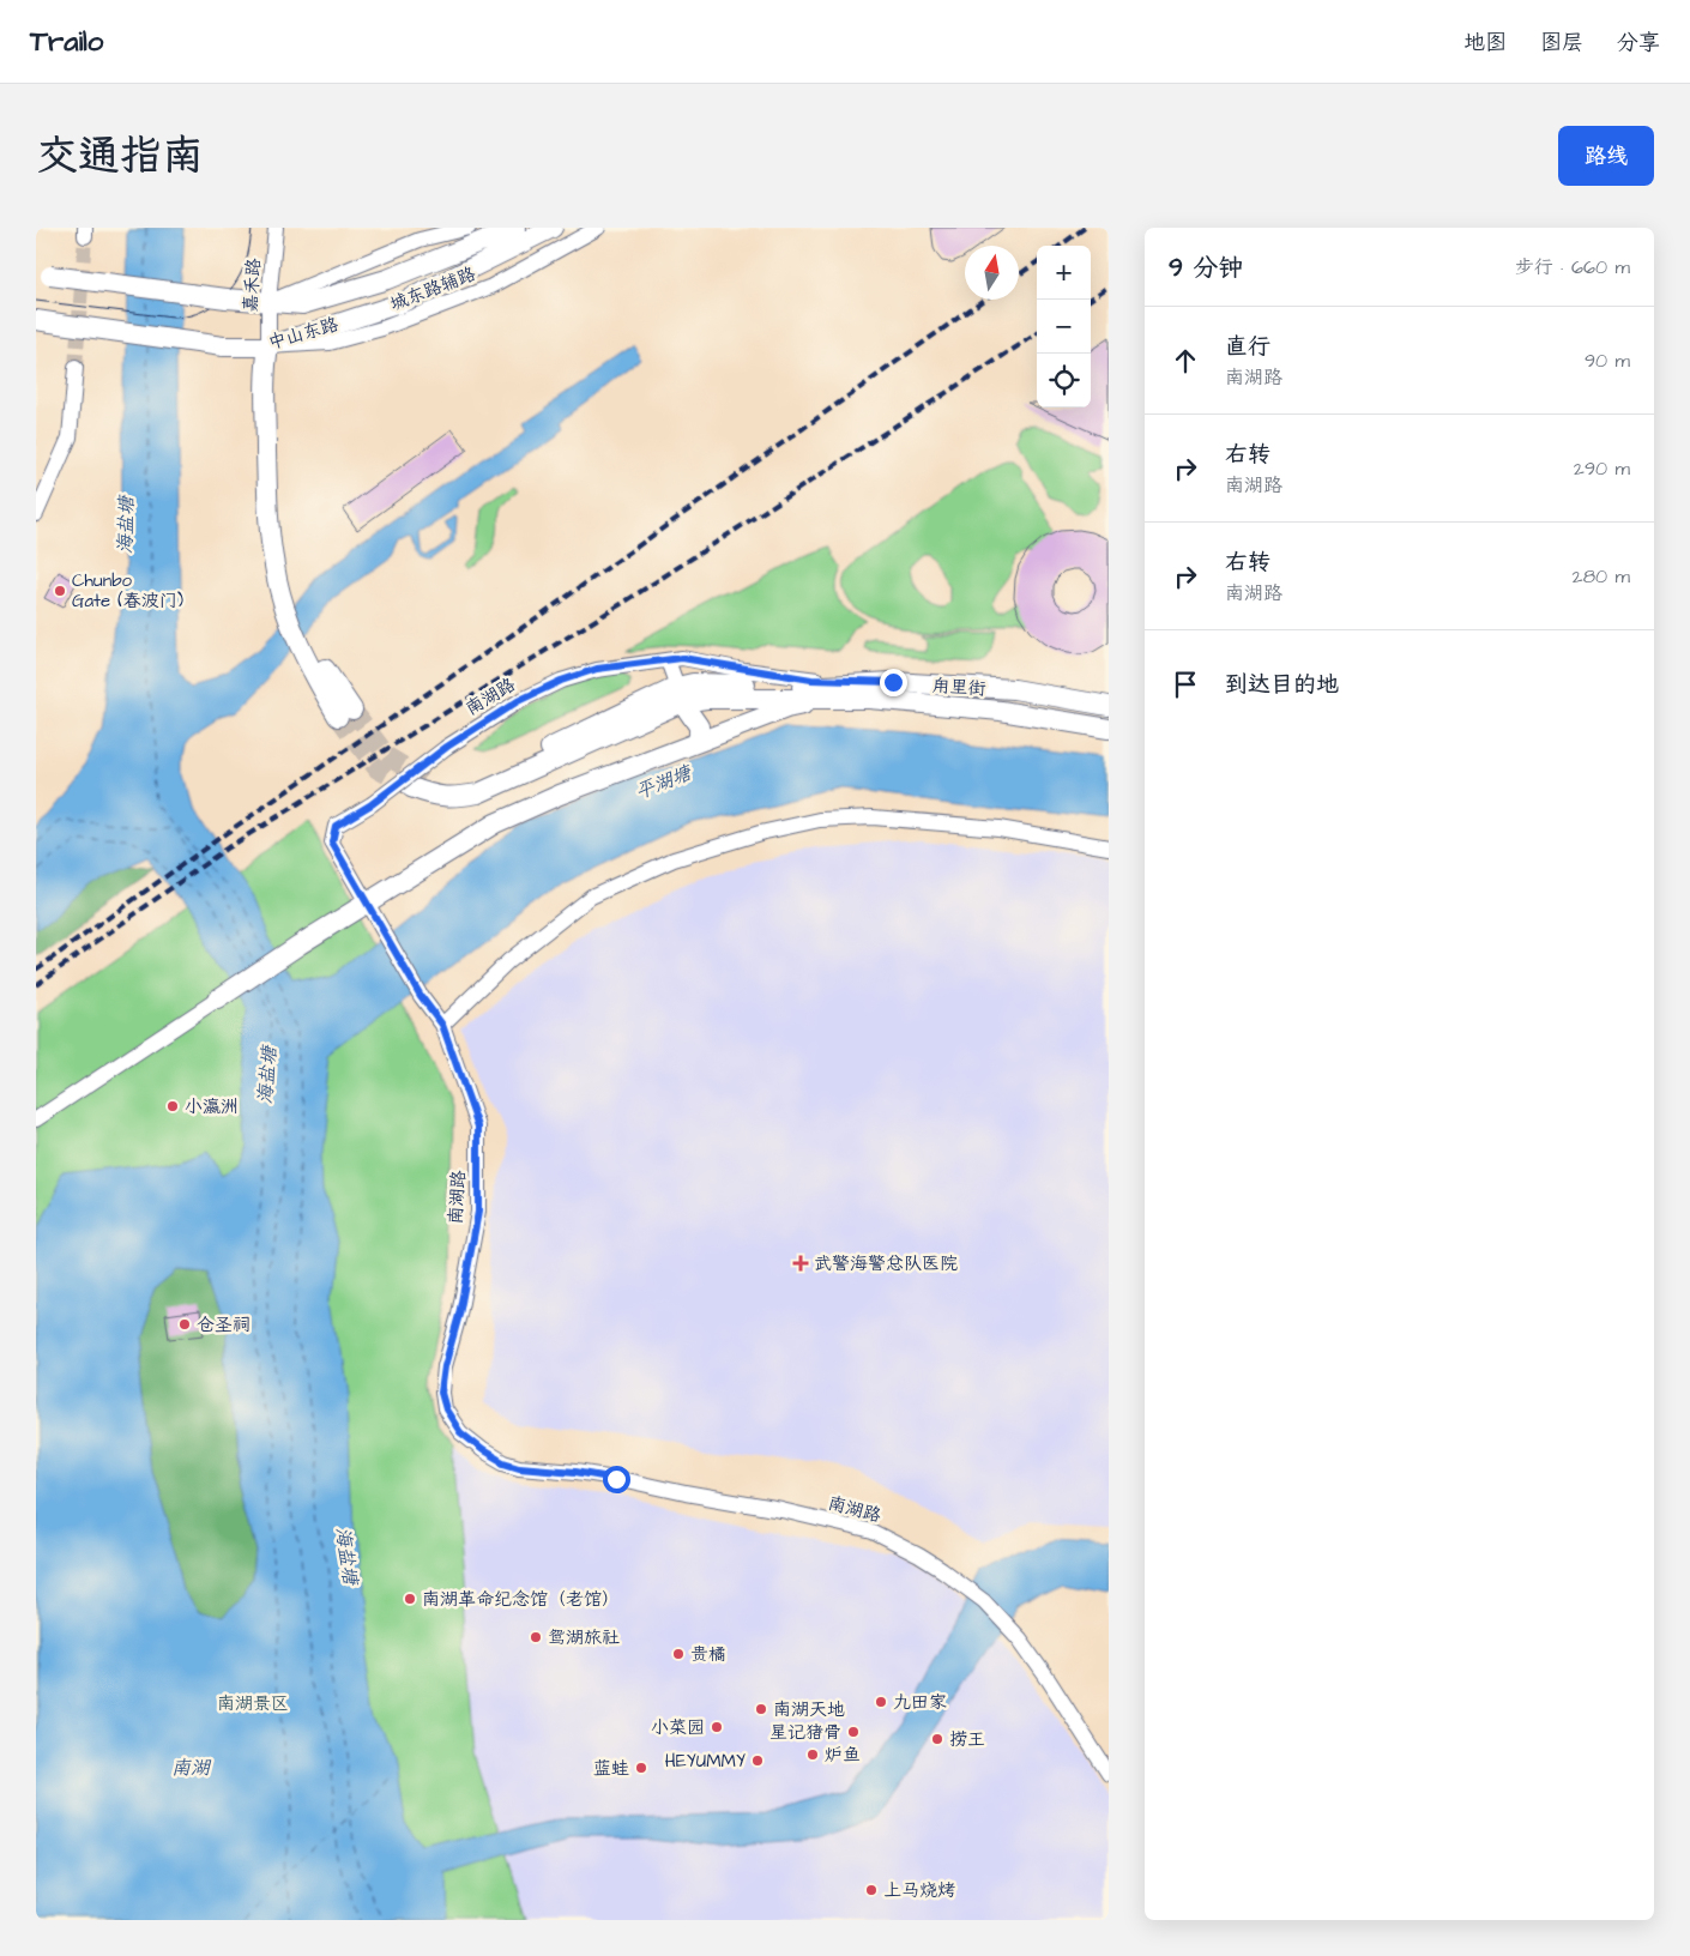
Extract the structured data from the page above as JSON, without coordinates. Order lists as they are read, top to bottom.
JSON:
{
  "streets": {
    "main road": ["中山东路", "甪里街"],
    "street": ["嘉禾路", "城东路辅路", "南湖路"]
  },
  "crossings": [
    ["嘉禾路", "城东路辅路"],
    ["嘉禾路", "中山东路"],
    ["城东路辅路", "中山东路"],
    ["甪里街", "南湖路"]
  ],
  "water": ["海盐塘", "平湖塘", "南湖"],
  "parks": ["南湖景区"],
  "places": {
    "other": [
      "Chunbo Gate (春波门)",
      "小瀛洲",
      "仓圣祠",
      "南湖革命纪念馆（老馆）",
      "鸳湖旅社",
      "贵橘",
      "九田家",
      "南湖天地",
      "小菜园",
      "星记猪骨",
      "捞王",
      "炉鱼",
      "HEYUMMY",
      "蓝蛙",
      "上马烧烤"
    ],
    "health": ["武警海警总队医院"]
  },
  "north": "top",
  "page": {
    "header": "Trailo",
    "nav": ["地图", "图层", "分享"],
    "title": "交通指南",
    "buttons": "路线",
    "heading": ["9 分钟", "步行 · 660 m"],
    "map_buttons": ["+", "−"],
    "list": [
      ["直行", "南湖路", "90 m"],
      ["右转", "南湖路", "290 m"],
      ["右转", "南湖路", "280 m"],
      "到达目的地"
    ]
  }
}
